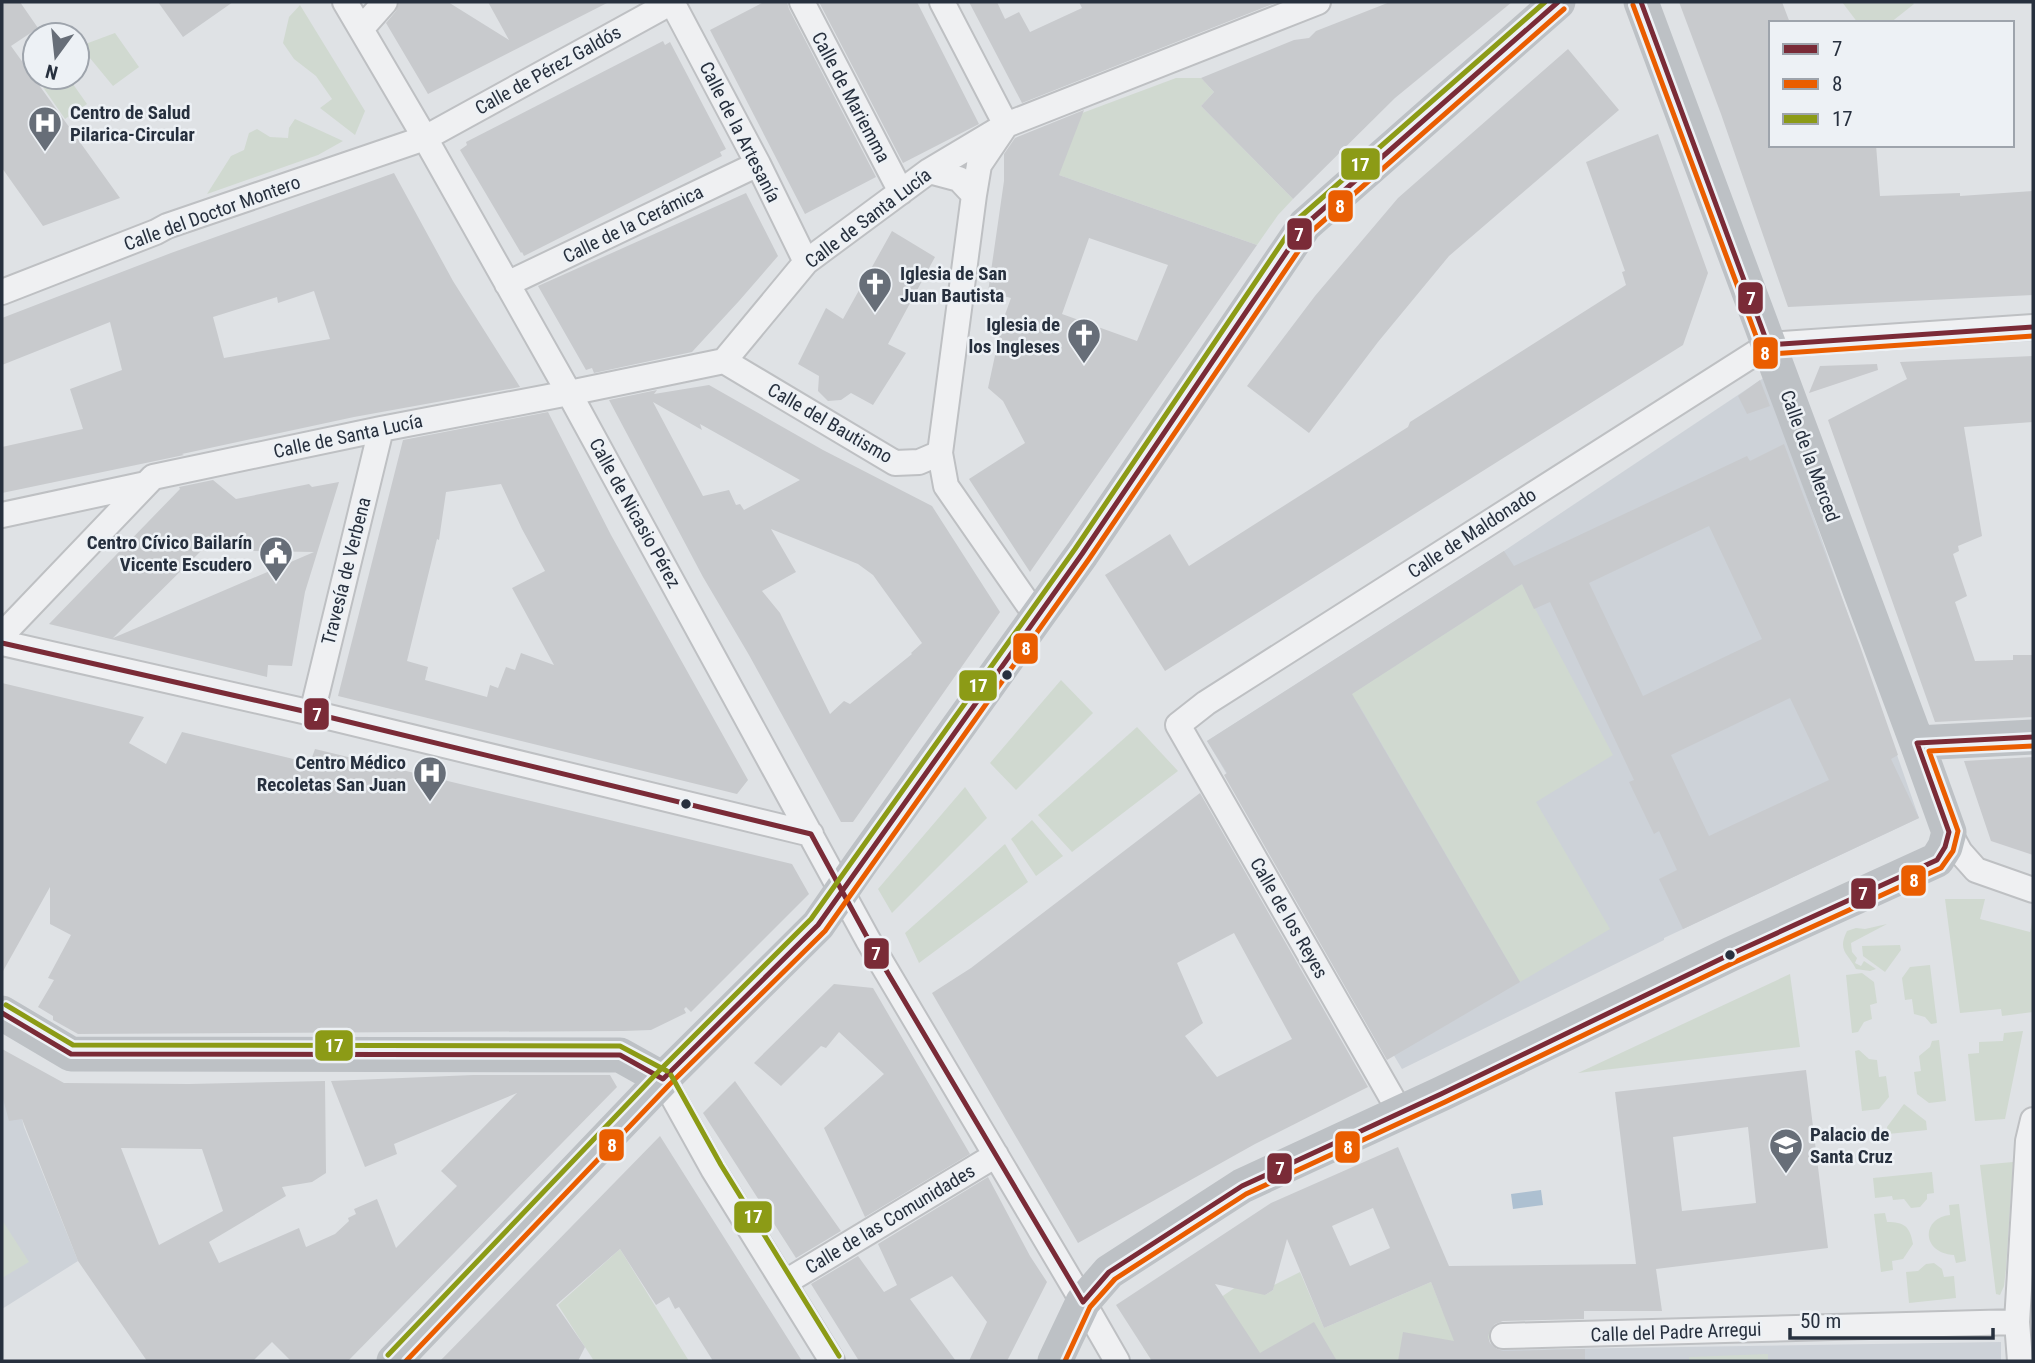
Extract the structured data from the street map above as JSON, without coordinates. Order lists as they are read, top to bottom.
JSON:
{
  "streets": {
    "street": [
      "Calle de Pérez Galdós",
      "Calle de Mariemma",
      "Calle de la Artesanía",
      "Calle del Doctor Montero",
      "Calle de Santa Lucía",
      "Calle de la Cerámica",
      "Calle del Bautismo",
      "Calle de la Merced",
      "Calle de Nicasio Pérez",
      "Calle de Maldonado",
      "Travesía de Verbena",
      "Calle de los Reyes",
      "Calle de las Comunidades",
      "Calle del Padre Arregui"
    ]
  },
  "crossings": [
    ["Calle de Pérez Galdós", "Calle de la Artesanía"],
    ["Calle de Pérez Galdós", "Calle del Doctor Montero"],
    ["Calle de Pérez Galdós", "Calle de Nicasio Pérez"],
    ["Calle de Mariemma", "Calle de Santa Lucía"],
    ["Calle de la Artesanía", "Calle de Santa Lucía"],
    ["Calle de la Artesanía", "Calle de la Cerámica"],
    ["Calle del Doctor Montero", "Calle de Nicasio Pérez"],
    ["Calle de Santa Lucía", "Calle del Bautismo"],
    ["Calle de Santa Lucía", "Calle de Nicasio Pérez"],
    ["Calle de Santa Lucía", "Travesía de Verbena"],
    ["Calle de la Cerámica", "Calle de Nicasio Pérez"],
    ["Calle de la Merced", "Calle de Maldonado"],
    ["Calle de Nicasio Pérez", "Calle de las Comunidades"],
    ["Calle de Maldonado", "Calle de los Reyes"]
  ],
  "places": {
    "hospital": ["Centro de Salud Pilarica-Circular", "Centro Médico Recoletas San Juan"],
    "church": ["Iglesia de San Juan Bautista", "Iglesia de los Ingleses"],
    "public building": ["Centro Cívico Bailarín Vicente Escudero"],
    "school or university": ["Palacio de Santa Cruz"]
  },
  "lines": ["transit line 7", "transit line 17", "transit line 8"],
  "legend": ["7", "8", "17"],
  "scale_bar": "50 m",
  "north": "bottom"
}
